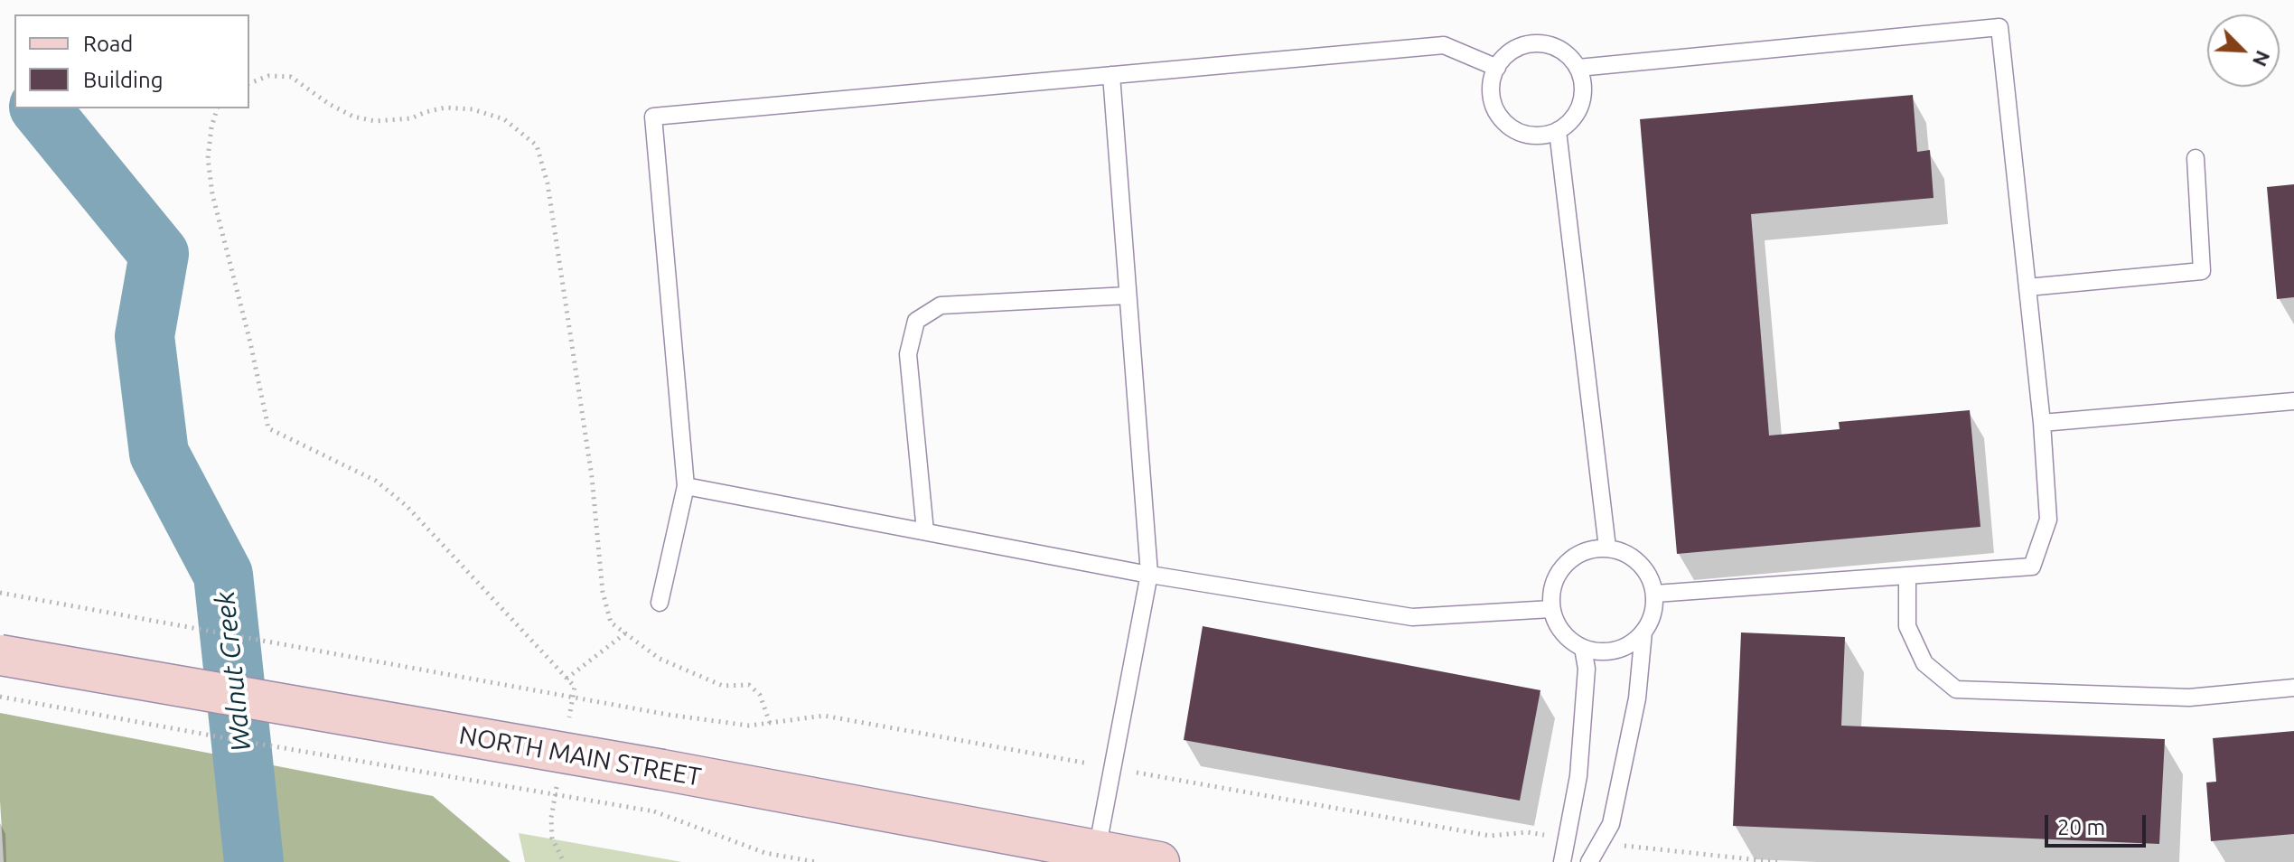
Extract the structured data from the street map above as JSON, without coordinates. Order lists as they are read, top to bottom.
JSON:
{
  "streets": {
    "main road": ["NORTH MAIN STREET"]
  },
  "water": ["Walnut Creek"],
  "legend": ["Road", "Building"],
  "scale_bar": "20 m",
  "north": "bottom right"
}
